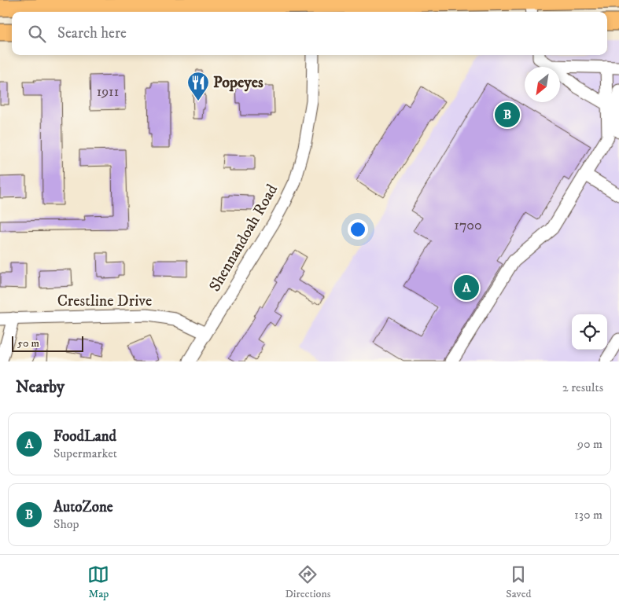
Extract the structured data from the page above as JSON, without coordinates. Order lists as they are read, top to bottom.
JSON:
{
  "streets": {
    "street": ["Shennandoah Road", "Crestline Drive"]
  },
  "crossings": [
    ["Shennandoah Road", "Crestline Drive"]
  ],
  "places": {
    "restaurant": ["Popeyes"]
  },
  "house_numbers": ["1911", "1700"],
  "scale_bar": "50 m",
  "north": "bottom left",
  "page": {
    "search": "Search here",
    "pins": ["B", "A"],
    "scale": "50 m",
    "heading": ["Nearby", "2 results"],
    "list": [
      {
        "mark": "A",
        "name": "FoodLand",
        "note": "Supermarket",
        "value": "90 m"
      },
      {
        "mark": "B",
        "name": "AutoZone",
        "note": "Shop",
        "value": "130 m"
      }
    ],
    "nav": ["Map", "Directions", "Saved"]
  }
}
